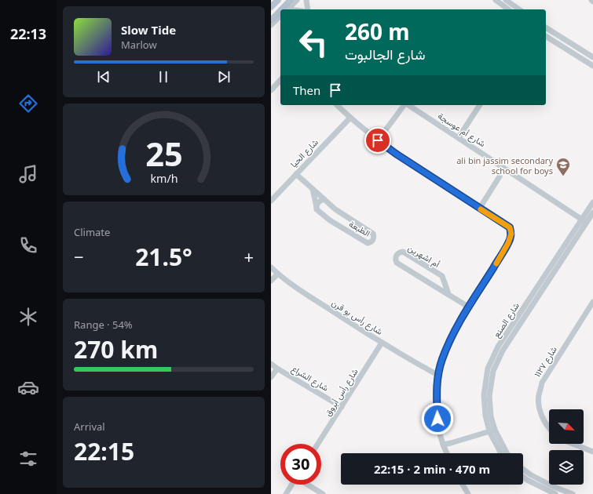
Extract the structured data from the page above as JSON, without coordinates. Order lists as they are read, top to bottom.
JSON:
{
  "streets": {
    "street": [
      "شارع أم عوسجة",
      "شارع الحيا",
      "الطبعة",
      "أم اشهرين",
      "شارع رأس بو قرن",
      "شارع الصنع",
      "شارع ١١٢٧",
      "شارع الشراع",
      "شارع رأس أبروق"
    ]
  },
  "crossings": [
    ["شارع أم عوسجة", "شارع الصنع"],
    ["شارع الحيا", "الطبعة"],
    ["شارع رأس بو قرن", "شارع رأس أبروق"],
    ["شارع الشراع", "شارع رأس أبروق"]
  ],
  "places": {
    "school or university": ["ali bin jassim secondary school for boys"]
  },
  "north": "bottom right",
  "page": {
    "tabs": "22:13",
    "turn": ["260 m", "شارع الجالبوت"],
    "song": ["Slow Tide", "Marlow"],
    "then": "Then",
    "tile": [
      "Climate",
      ["Range · 54%", "270 km"],
      ["Arrival", "22:15"]
    ],
    "heat": ["−", "21.5°", "+"],
    "limit": "30",
    "trip": "22:15 · 2 min · 470 m",
    "gauge": ["25", "km/h"]
  }
}
